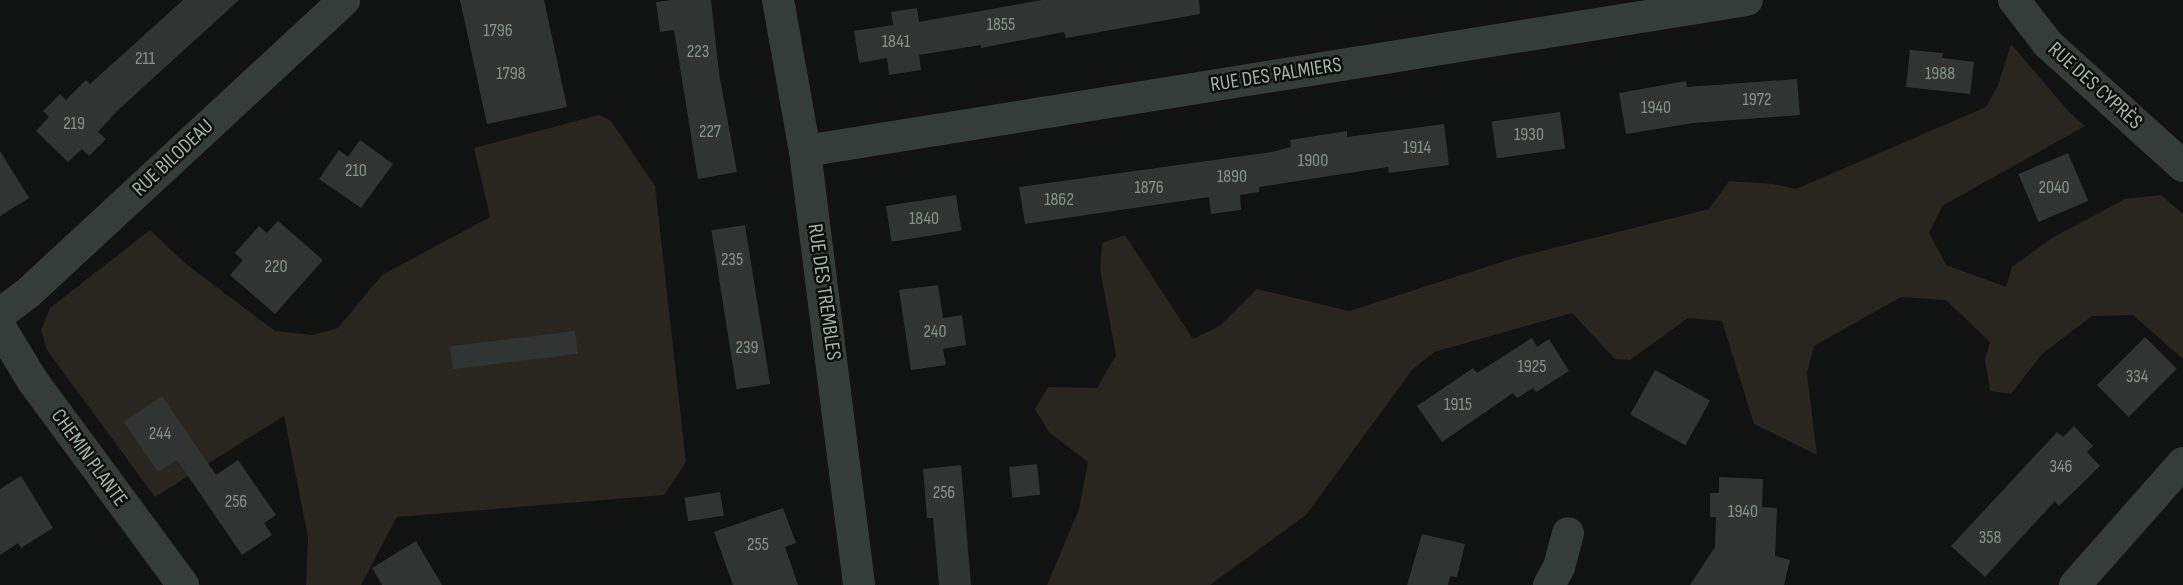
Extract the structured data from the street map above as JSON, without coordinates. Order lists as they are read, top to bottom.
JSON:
{
  "streets": {
    "street": [
      "RUE DES PALMIERS",
      "RUE DES CYPRÈS",
      "RUE BILODEAU",
      "RUE DES TREMBLES",
      "CHEMIN PLANTE"
    ]
  },
  "crossings": [
    ["RUE DES PALMIERS", "RUE DES TREMBLES"]
  ],
  "house_numbers": [
    "1855",
    "1796",
    "1841",
    "223",
    "211",
    "1798",
    "1988",
    "1972",
    "1940",
    "219",
    "227",
    "1930",
    "1914",
    "1900",
    "210",
    "1890",
    "1876",
    "2040",
    "1862",
    "1840",
    "235",
    "220",
    "240",
    "239",
    "1925",
    "334",
    "1915",
    "244",
    "346",
    "256",
    "256",
    "1940",
    "358",
    "255"
  ]
}
